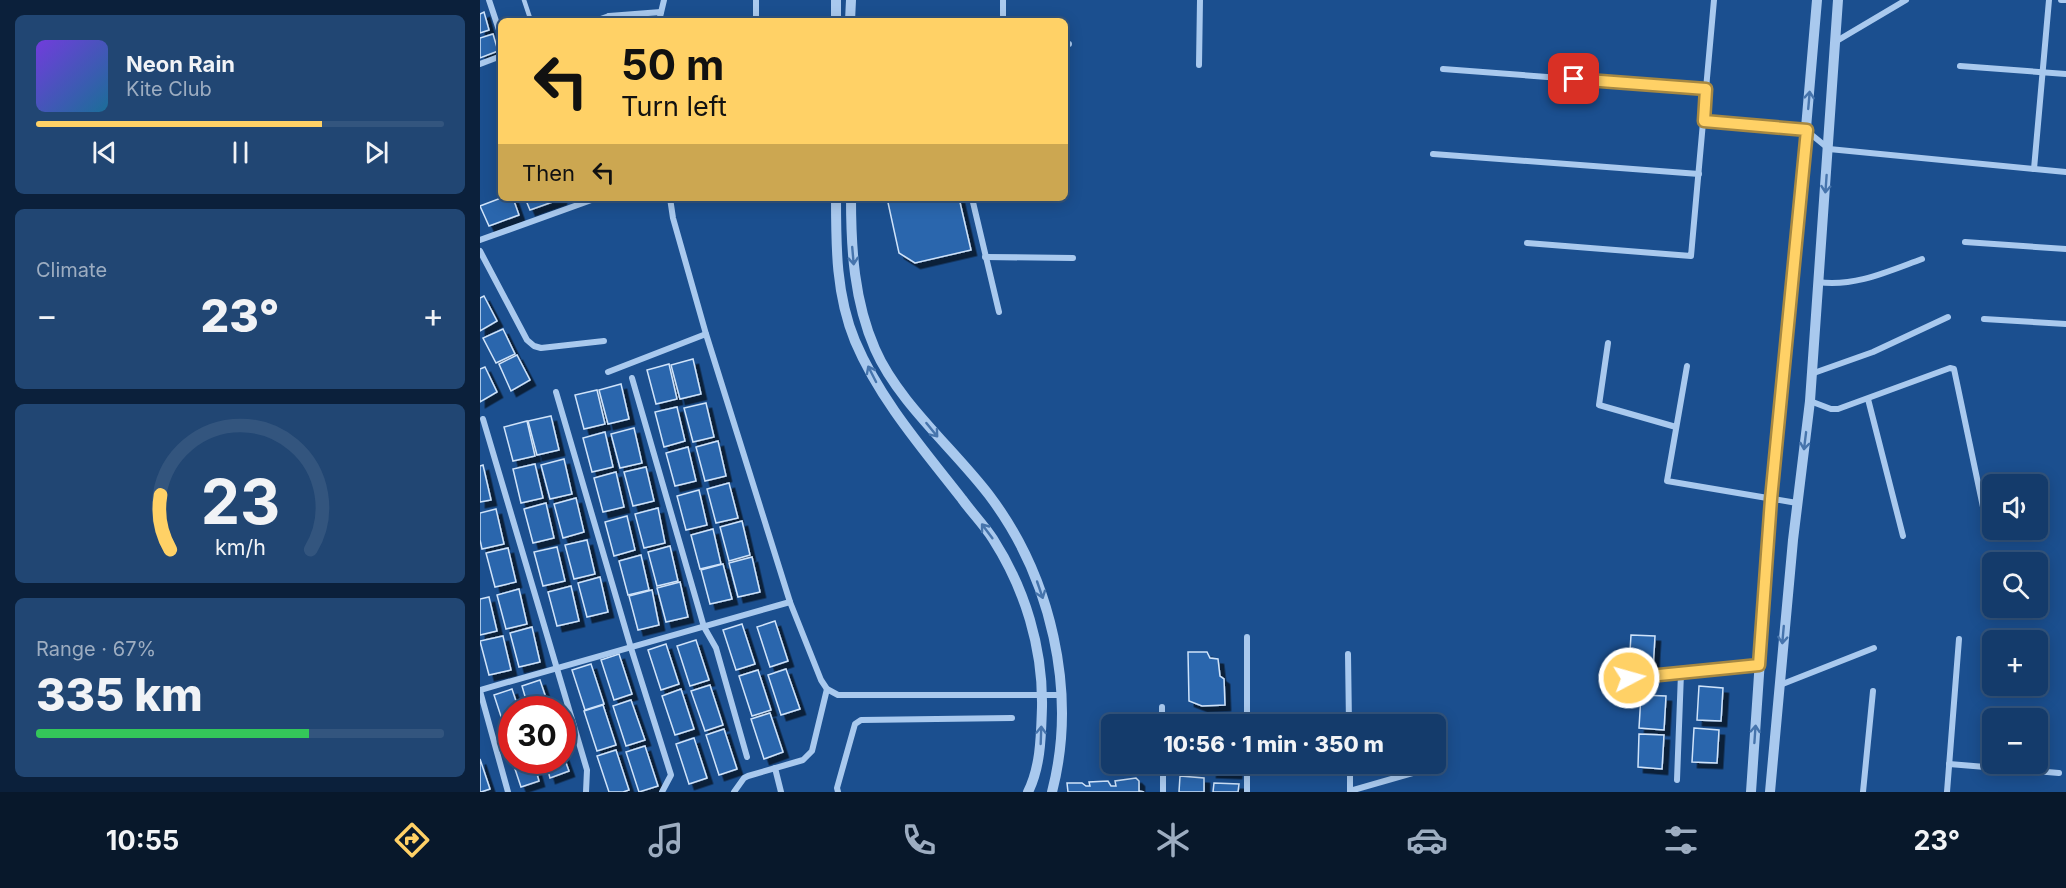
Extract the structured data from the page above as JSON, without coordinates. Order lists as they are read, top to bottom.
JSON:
{
  "page": {
    "turn": ["50 m", "Turn left"],
    "song": ["Neon Rain", "Kite Club"],
    "then": "Then",
    "tile": [
      "Climate",
      ["Range · 67%", "335 km"]
    ],
    "heat": ["−", "23°", "+"],
    "map_buttons": ["+", "−"],
    "limit": "30",
    "trip": "10:56 · 1 min · 350 m",
    "tabs": ["10:55", "23°"],
    "gauge": ["23", "km/h"]
  }
}
